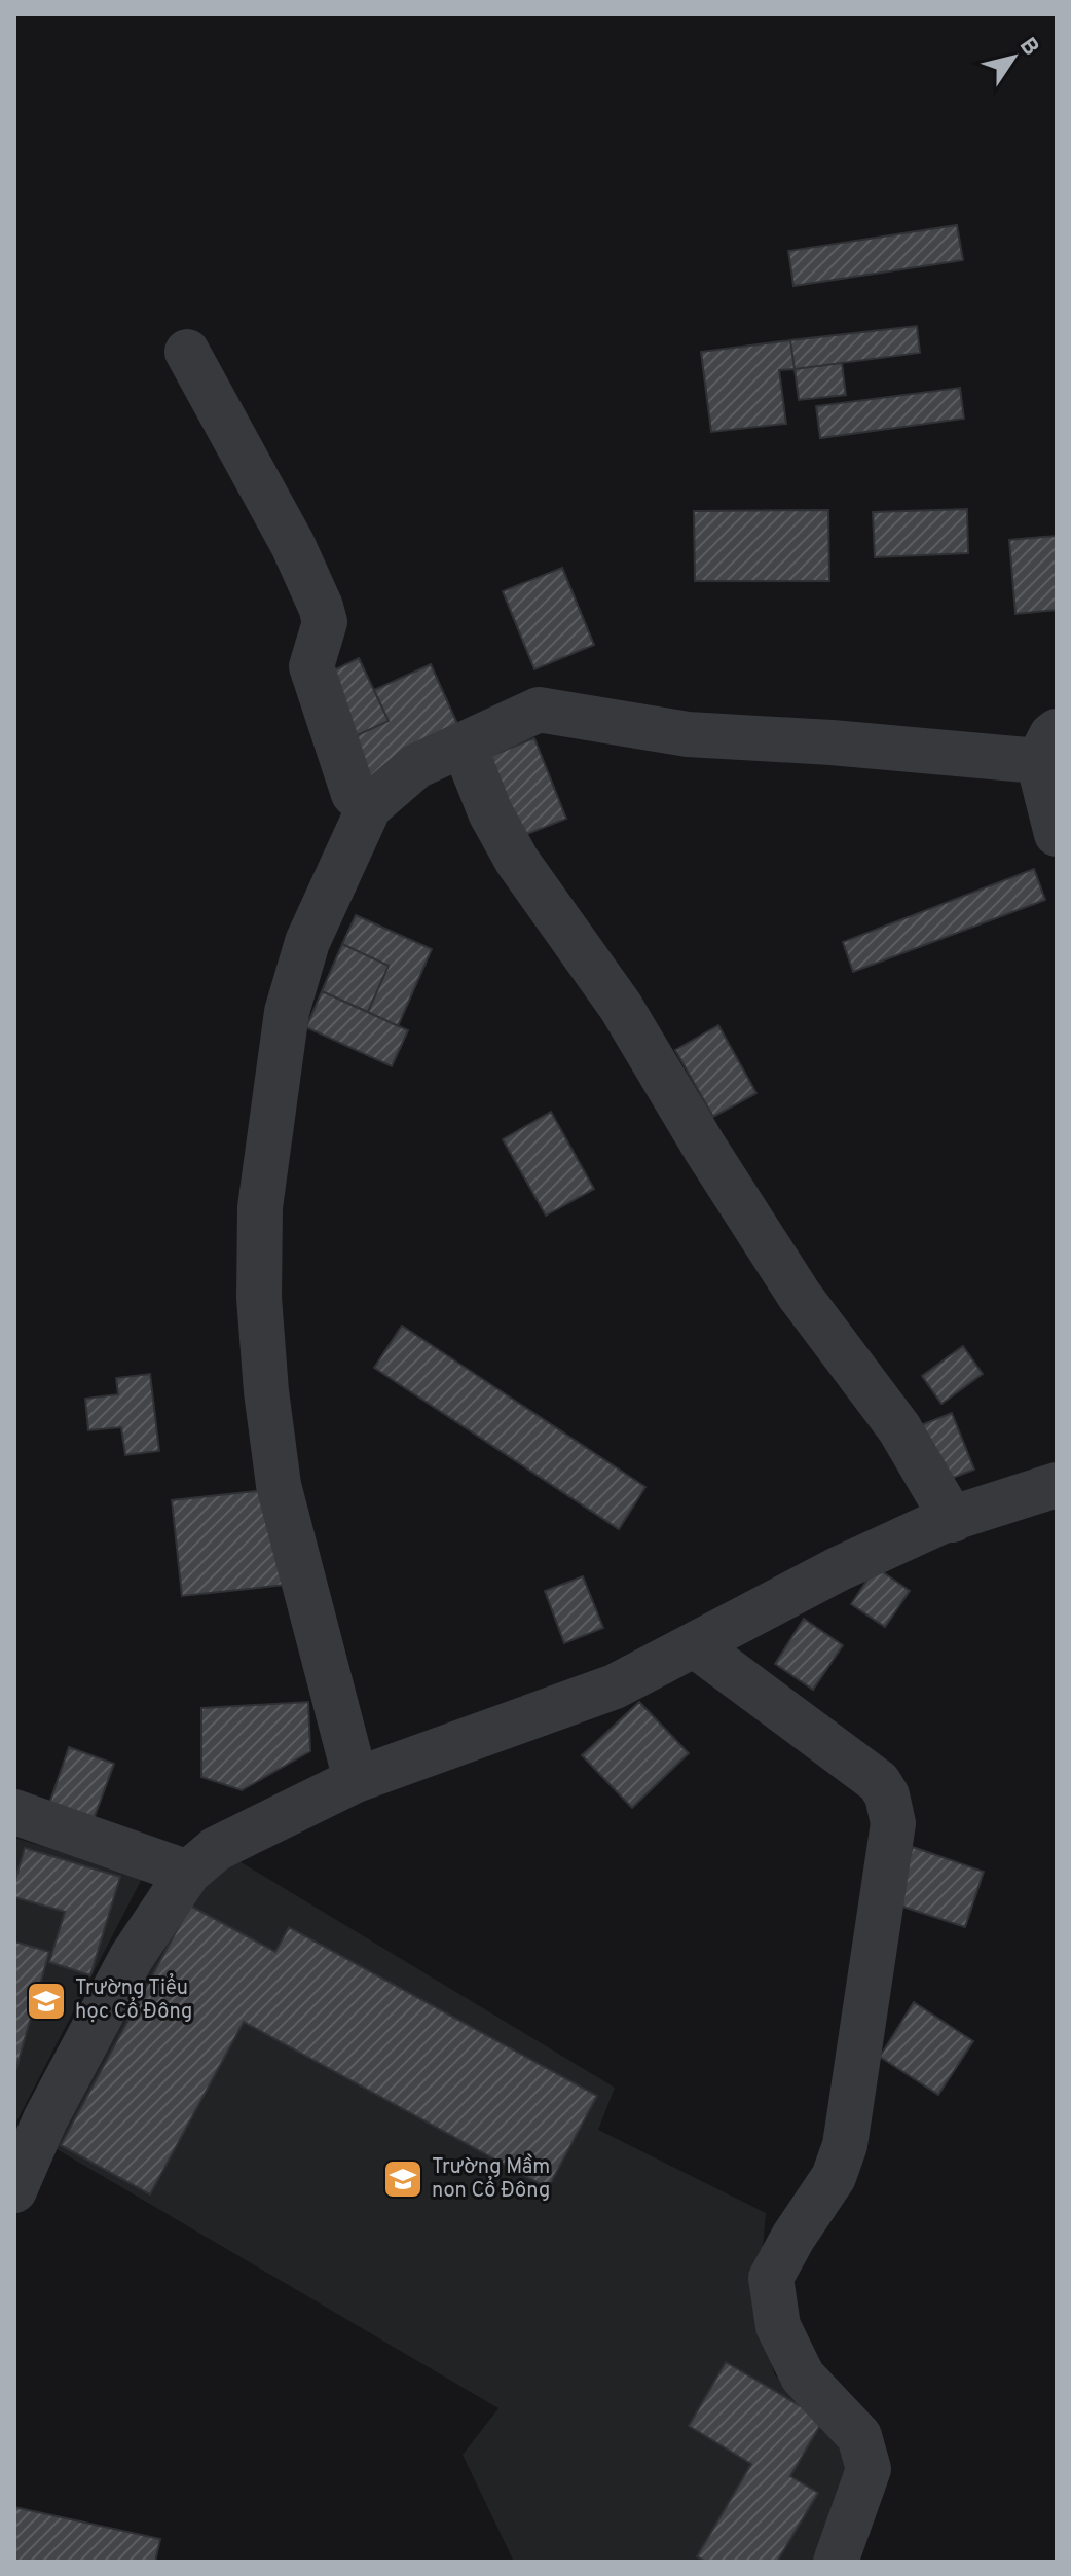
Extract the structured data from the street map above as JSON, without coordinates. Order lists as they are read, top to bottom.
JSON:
{
  "places": {
    "school or university": ["Trường Tiểu học Cổ Đông", "Trường Mầm non Cổ Đông"]
  },
  "north": "top right"
}
